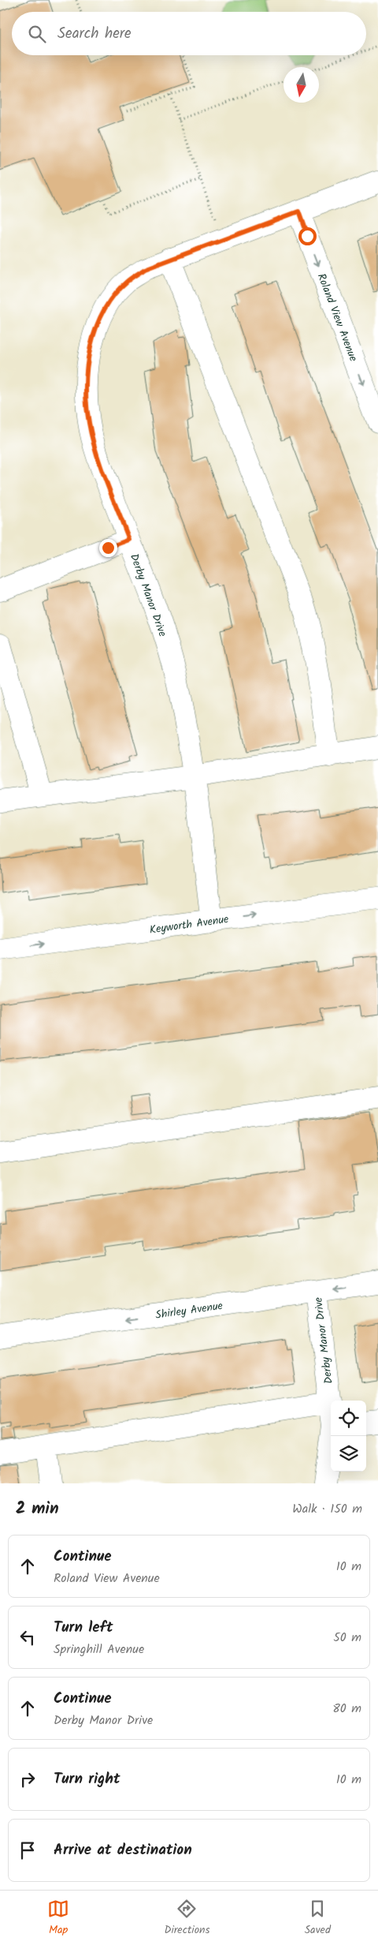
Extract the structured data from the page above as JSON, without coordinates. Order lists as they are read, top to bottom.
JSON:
{
  "streets": {
    "street": [
      "Roland View Avenue",
      "Derby Manor Drive",
      "Keyworth Avenue",
      "Shirley Avenue"
    ]
  },
  "crossings": [
    ["Roland View Avenue", "Derby Manor Drive"],
    ["Derby Manor Drive", "Keyworth Avenue"],
    ["Derby Manor Drive", "Shirley Avenue"]
  ],
  "north": "bottom",
  "page": {
    "search": "Search here",
    "heading": ["2 min", "Walk · 150 m"],
    "list": [
      ["Continue", "Roland View Avenue", "10 m"],
      ["Turn left", "Springhill Avenue", "50 m"],
      ["Continue", "Derby Manor Drive", "80 m"],
      ["Turn right", "10 m"],
      "Arrive at destination"
    ],
    "nav": ["Map", "Directions", "Saved"]
  }
}
